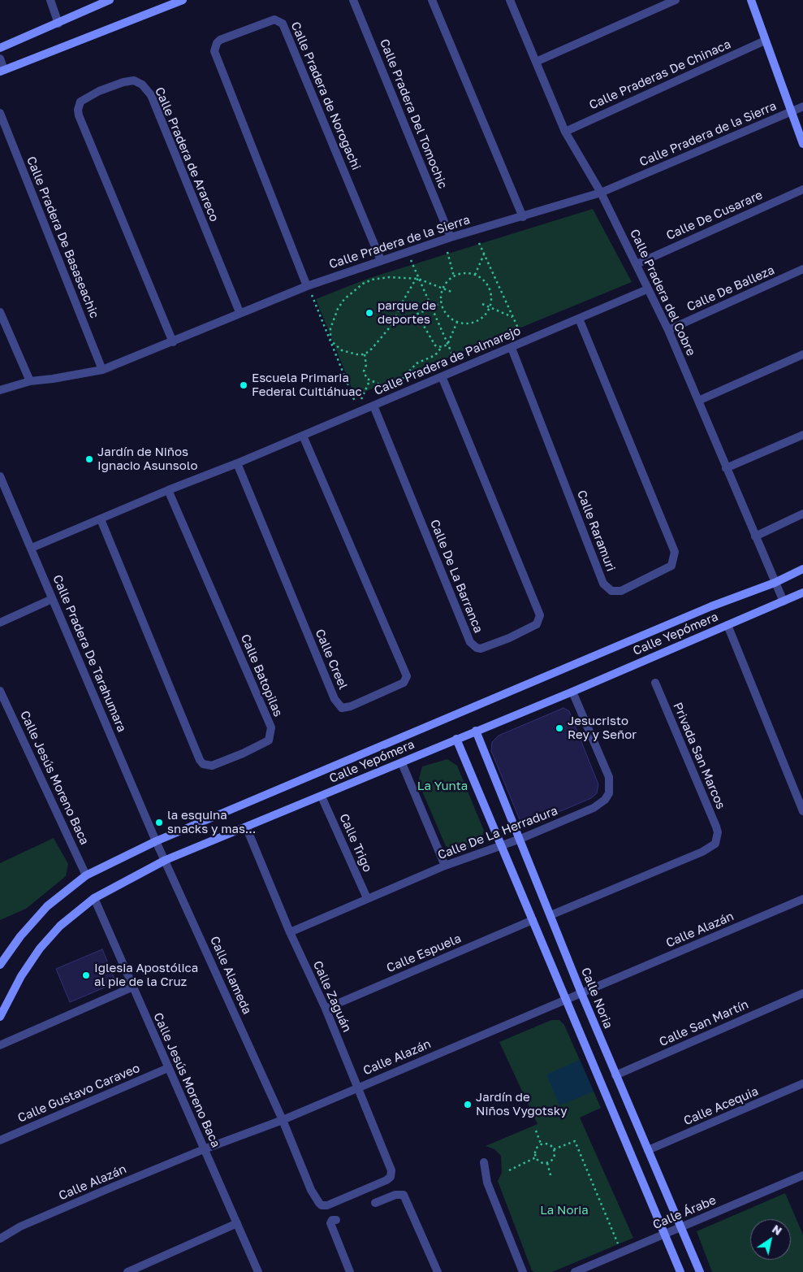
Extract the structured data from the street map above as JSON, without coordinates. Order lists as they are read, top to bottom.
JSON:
{
  "streets": {
    "main road": ["Calle Yepómera", "Calle Noria"],
    "street": [
      "Calle Praderas De Chinaca",
      "Calle Pradera de Norogachi",
      "Calle Pradera Del Tomochic",
      "Calle Pradera de la Sierra",
      "Calle Pradera de Arareco",
      "Calle De Cusarare",
      "Calle Pradera De Basaseachic",
      "Calle De Balleza",
      "Calle Pradera del Cobre",
      "Calle Pradera de Palmarejo",
      "Calle Raramuri",
      "Calle De La Barranca",
      "Calle Pradera De Tarahumara",
      "Calle Creel",
      "Calle Batopilas",
      "Privada San Marcos",
      "Calle Jesús Moreno Baca",
      "Calle De La Herradura",
      "Calle Trigo",
      "Calle Alazán",
      "Calle Espuela",
      "Calle Alameda",
      "Calle Zaguán",
      "Calle San Martín",
      "Calle Gustavo Caraveo",
      "Calle Acequia",
      "Calle Árabe"
    ]
  },
  "crossings": [
    ["Calle Praderas De Chinaca", "Calle Pradera del Cobre"],
    ["Calle Pradera de Norogachi", "Calle Pradera de la Sierra"],
    ["Calle Pradera Del Tomochic", "Calle Pradera de la Sierra"],
    ["Calle Pradera de la Sierra", "Calle Pradera de Arareco"],
    ["Calle Pradera de la Sierra", "Calle Pradera De Basaseachic"],
    ["Calle Pradera de la Sierra", "Calle Pradera del Cobre"],
    ["Calle De Cusarare", "Calle Pradera del Cobre"],
    ["Calle De Balleza", "Calle Pradera del Cobre"],
    ["Calle Pradera del Cobre", "Calle Pradera de Palmarejo"],
    ["Calle Pradera del Cobre", "Calle Yepómera"],
    ["Calle Pradera de Palmarejo", "Calle Raramuri"],
    ["Calle Pradera de Palmarejo", "Calle De La Barranca"],
    ["Calle Pradera de Palmarejo", "Calle Pradera De Tarahumara"],
    ["Calle Pradera de Palmarejo", "Calle Creel"],
    ["Calle Pradera de Palmarejo", "Calle Batopilas"],
    ["Calle Yepómera", "Calle Pradera De Tarahumara"],
    ["Calle Yepómera", "Calle Jesús Moreno Baca"],
    ["Calle Yepómera", "Calle De La Herradura"],
    ["Calle Yepómera", "Calle Trigo"],
    ["Calle Yepómera", "Calle Alameda"],
    ["Calle Yepómera", "Calle Zaguán"],
    ["Calle Yepómera", "Calle Noria"],
    ["Calle Pradera De Tarahumara", "Calle Alameda"],
    ["Privada San Marcos", "Calle Noria"],
    ["Calle Jesús Moreno Baca", "Calle Alazán"],
    ["Calle Jesús Moreno Baca", "Calle Gustavo Caraveo"],
    ["Calle De La Herradura", "Calle Trigo"],
    ["Calle De La Herradura", "Calle Zaguán"],
    ["Calle De La Herradura", "Calle Noria"],
    ["Calle Alazán", "Calle Alameda"],
    ["Calle Alazán", "Calle Zaguán"],
    ["Calle Alazán", "Calle Noria"],
    ["Calle Espuela", "Calle Zaguán"],
    ["Calle Alameda", "Calle Zaguán"],
    ["Calle Noria", "Calle San Martín"],
    ["Calle Noria", "Calle Acequia"],
    ["Calle Noria", "Calle Árabe"]
  ],
  "parks": ["La Yunta", "La Noria"],
  "places": [
    "parque de deportes",
    "Escuela Primaria Federal Cuitláhuac",
    "Jardín de Niños Ignacio Asunsolo",
    "Jesucristo Rey y Señor",
    "la esquina snacks y mas...",
    "Iglesia Apostólica al pie de la Cruz",
    "Jardín de Niños Vygotsky"
  ],
  "north": "top right"
}
